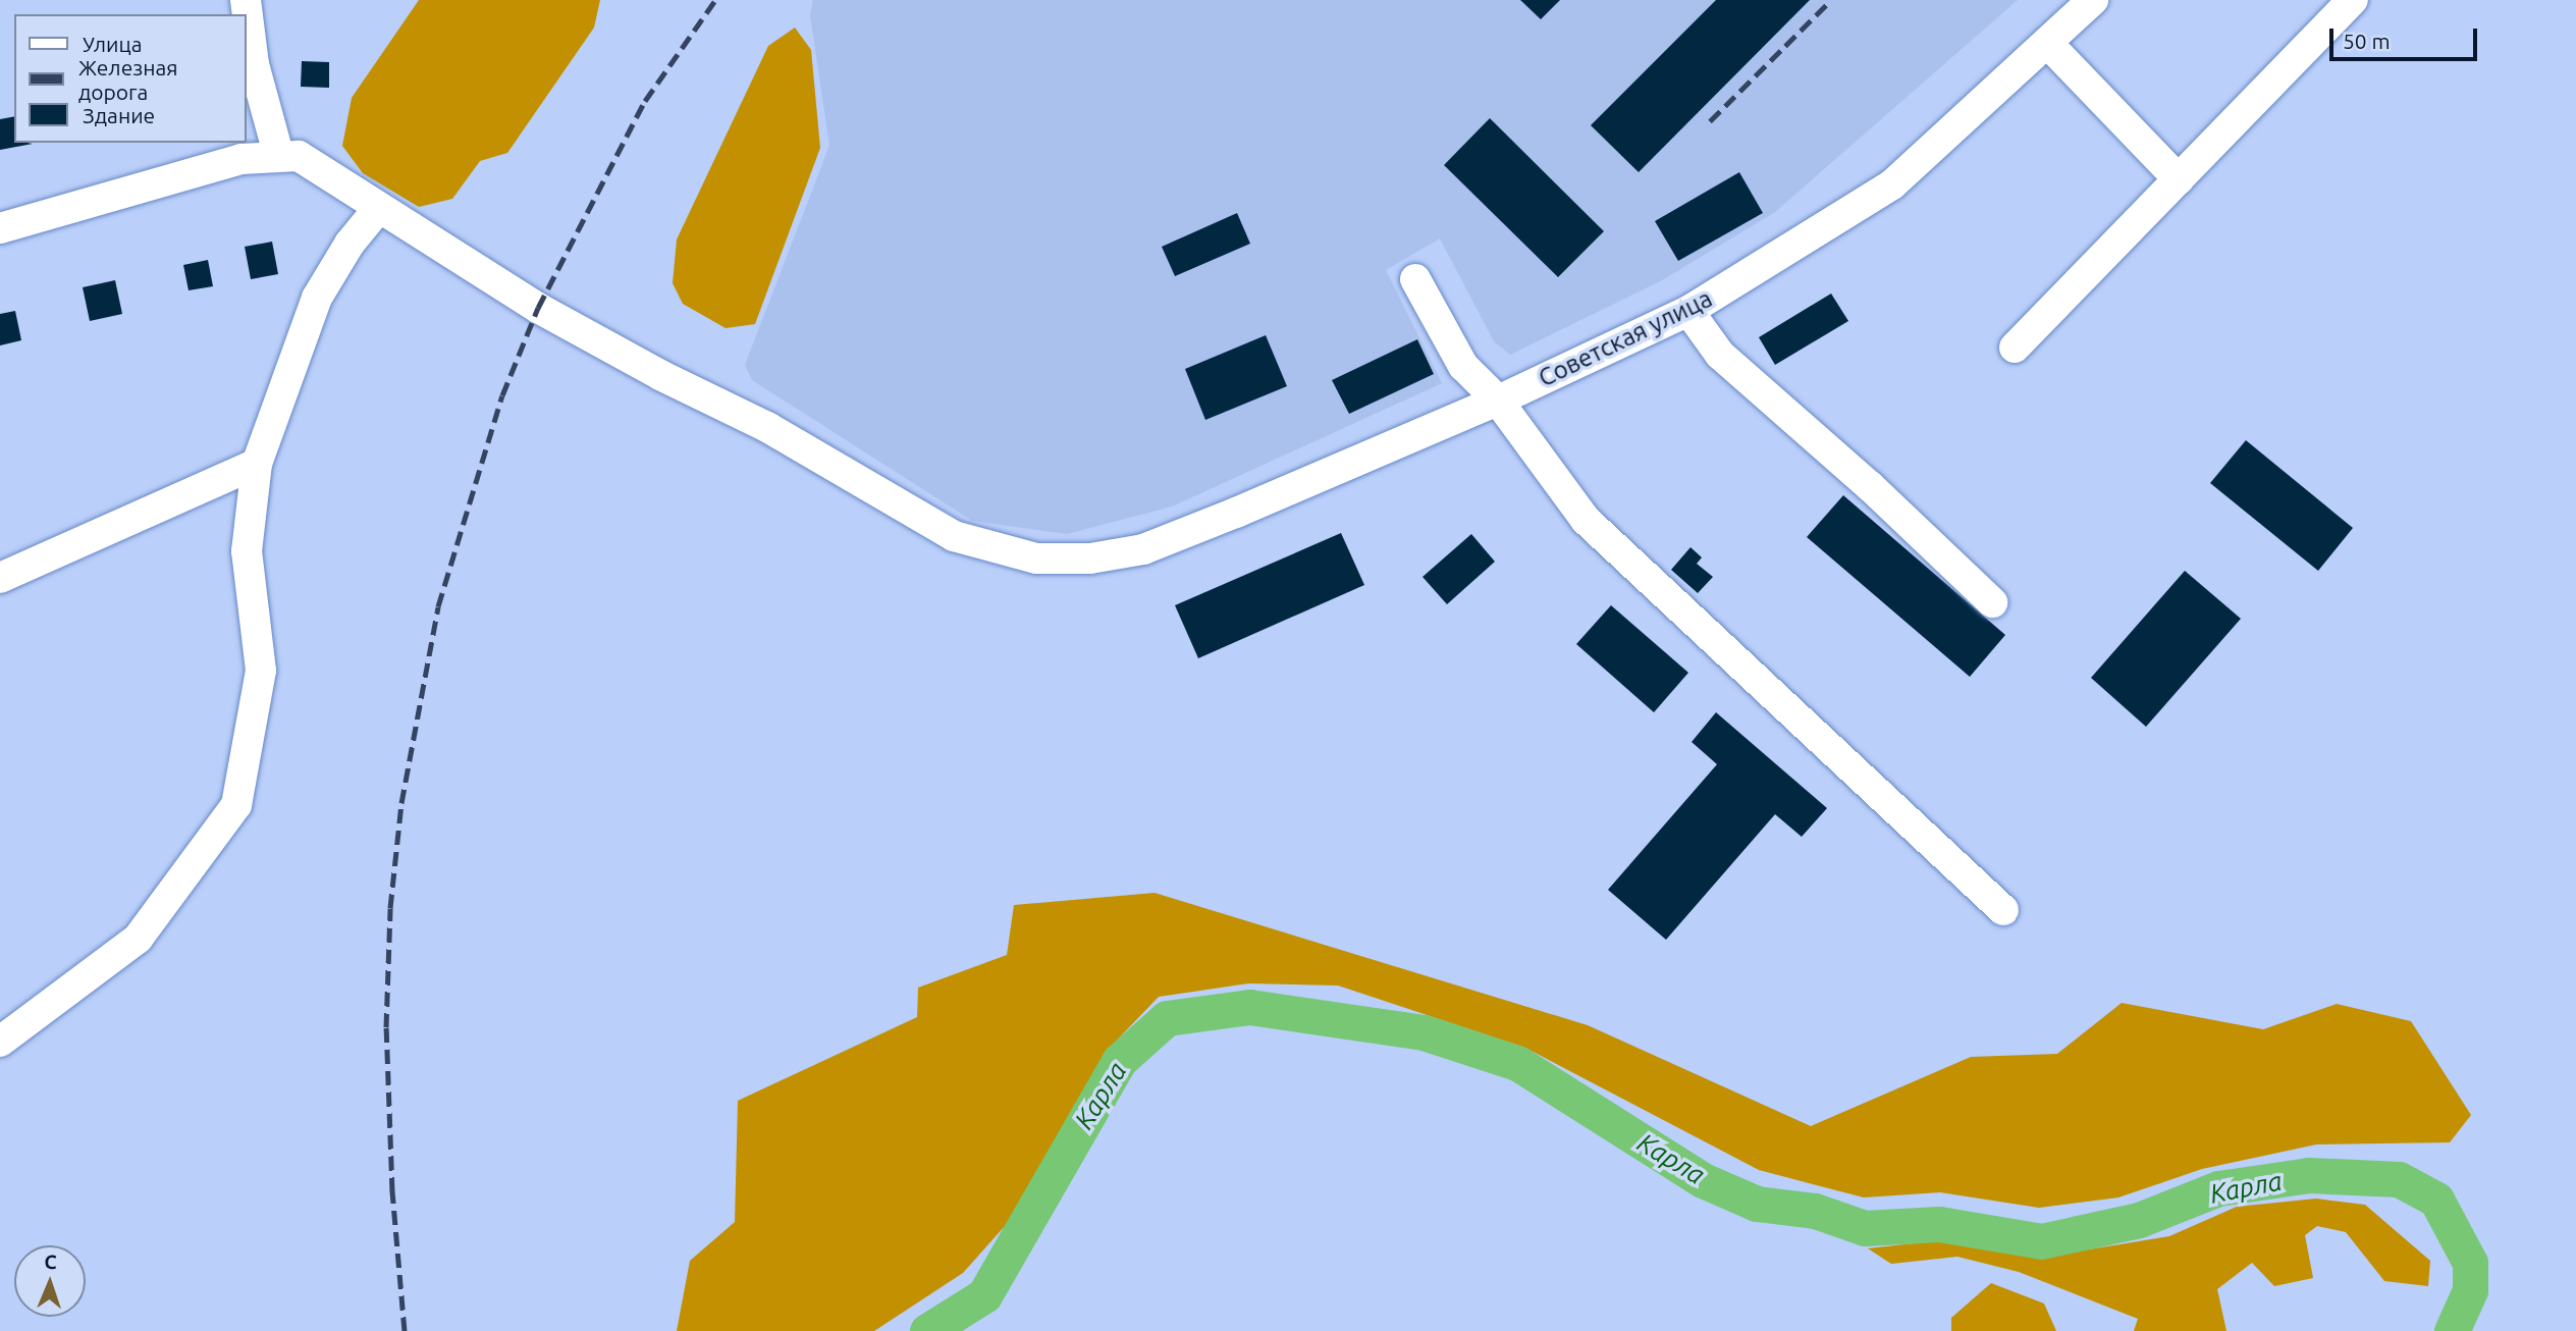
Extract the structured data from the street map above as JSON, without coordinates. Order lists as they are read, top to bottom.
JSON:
{
  "streets": {
    "street": ["Советская улица"]
  },
  "water": ["Карла"],
  "legend": ["Улица", "Железная дорога", "Здание"],
  "scale_bar": "50 m",
  "north": "top"
}
